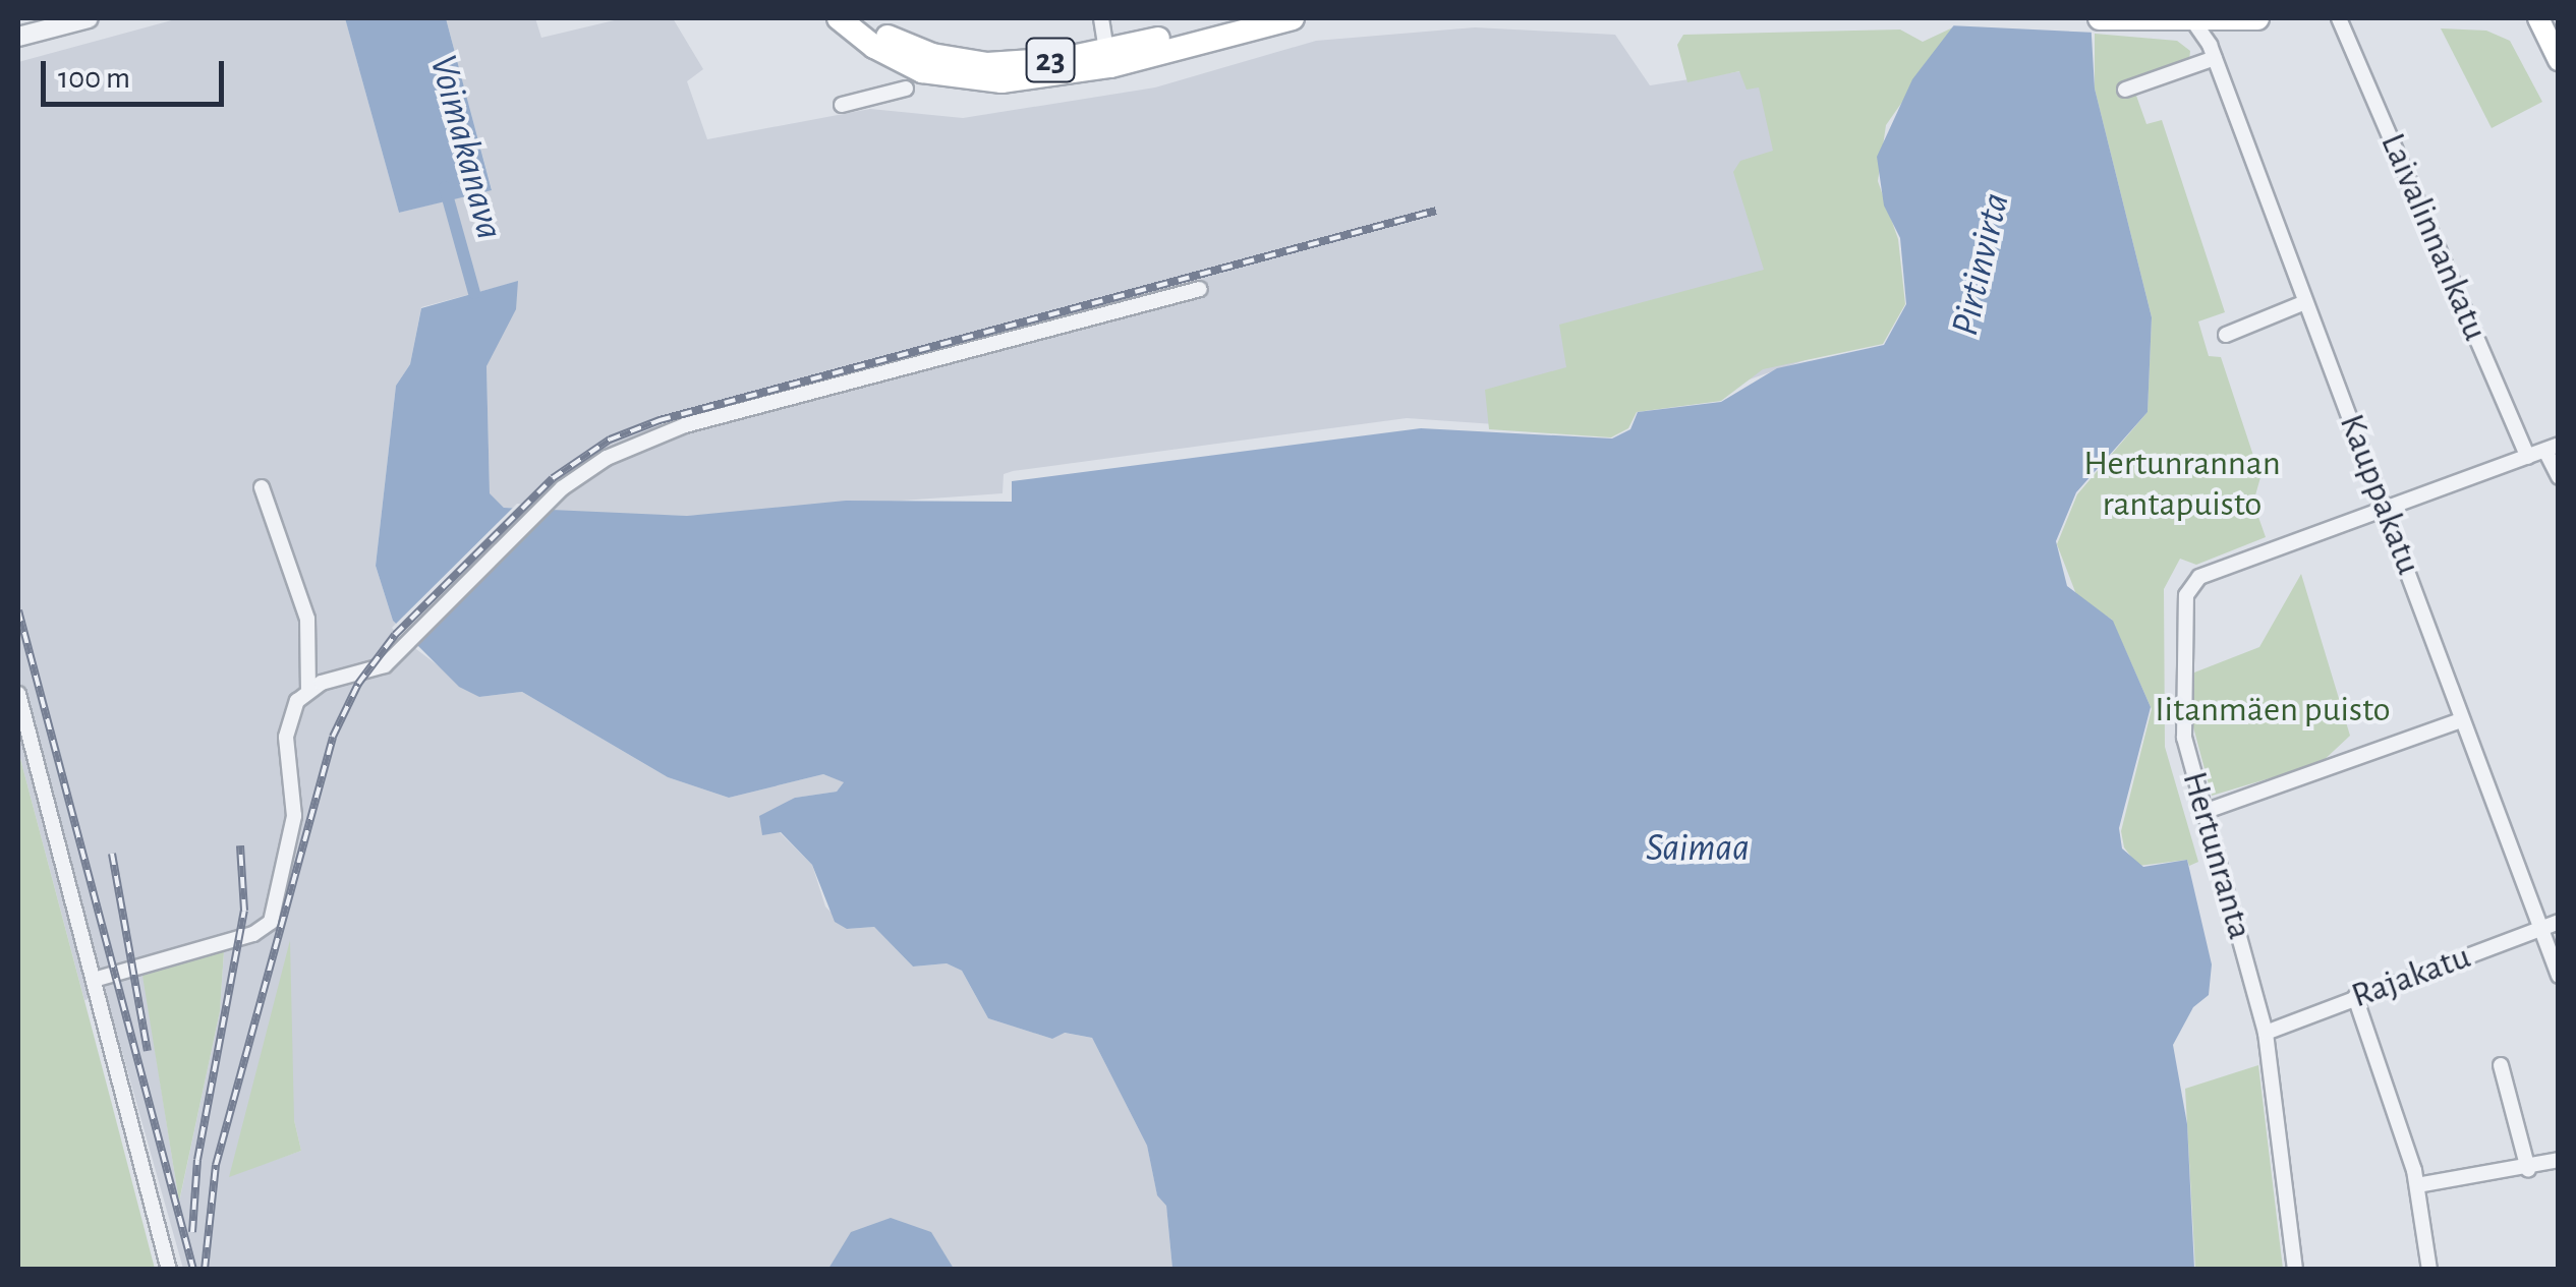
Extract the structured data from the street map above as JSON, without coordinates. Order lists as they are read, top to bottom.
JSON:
{
  "streets": {
    "highway": ["23"],
    "street": [
      "Laivalinnankatu",
      "Kauppakatu",
      "Hertunranta",
      "Rajakatu"
    ]
  },
  "crossings": [
    ["Kauppakatu", "Hertunranta"],
    ["Kauppakatu", "Rajakatu"],
    ["Hertunranta", "Rajakatu"]
  ],
  "water": ["Voimakanava", "Pirtinvirta", "Saimaa"],
  "parks": ["Hertunrannan rantapuisto", "Iitanmäen puisto"],
  "scale_bar": "100 m"
}
